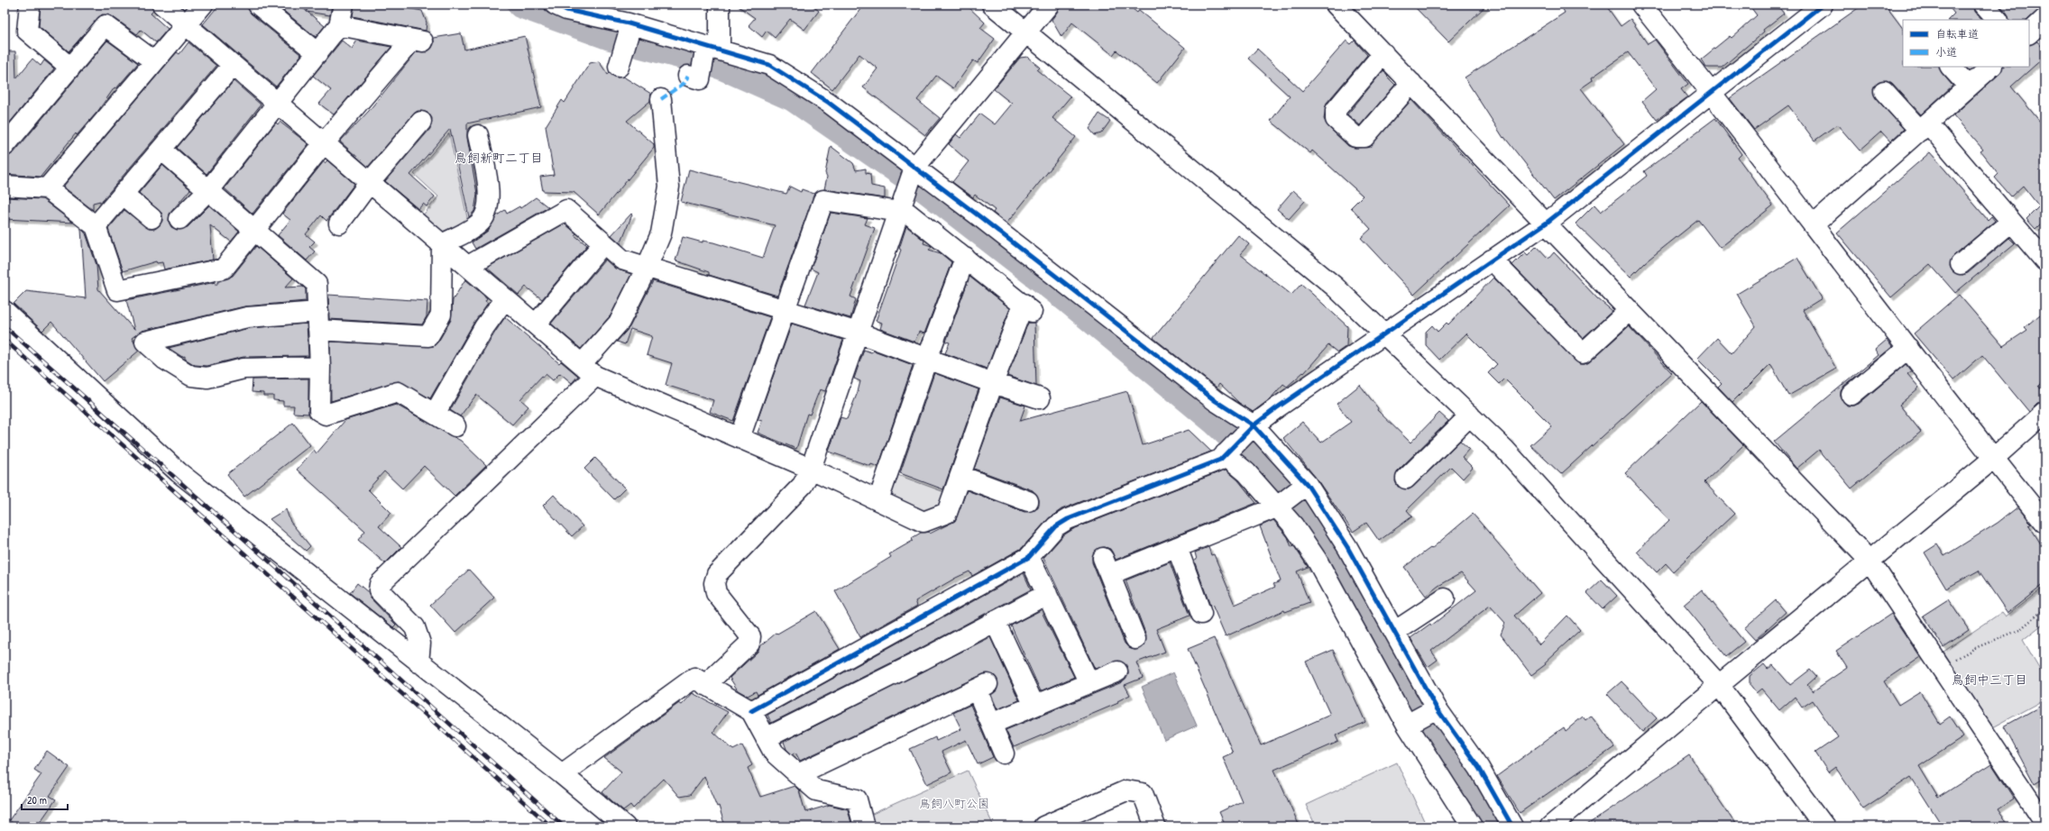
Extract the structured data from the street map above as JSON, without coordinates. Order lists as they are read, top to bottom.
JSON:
{
  "districts": ["鳥飼新町二丁目", "鳥飼中三丁目"],
  "parks": ["鳥飼八町公園"],
  "legend": ["自転車道", "小道"],
  "scale_bar": "20 m"
}
